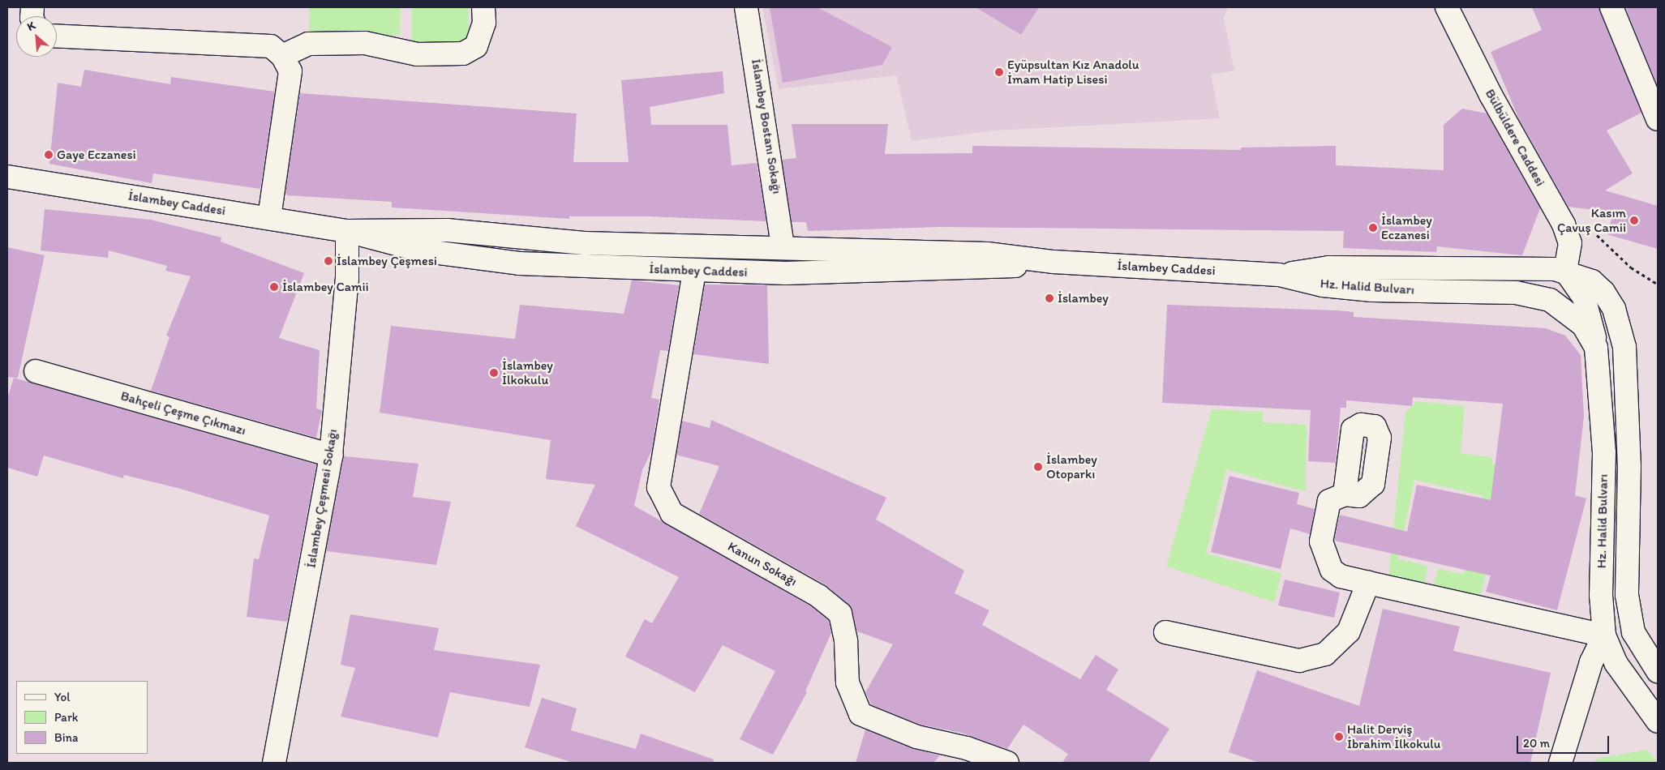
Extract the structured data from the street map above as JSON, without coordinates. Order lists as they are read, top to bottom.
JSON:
{
  "streets": {
    "main road": [
      "İslambey Bostanı Sokağı",
      "Bülbüldere Caddesi",
      "İslambey Caddesi",
      "Hz. Halid Bulvarı",
      "Bahçeli Çeşme Çıkmazı",
      "İslambey Çeşmesi Sokağı",
      "Kanun Sokağı"
    ]
  },
  "crossings": [
    ["İslambey Bostanı Sokağı", "İslambey Caddesi"],
    ["Bülbüldere Caddesi", "Hz. Halid Bulvarı"],
    ["İslambey Caddesi", "Hz. Halid Bulvarı"],
    ["İslambey Caddesi", "İslambey Çeşmesi Sokağı"],
    ["İslambey Caddesi", "Kanun Sokağı"],
    ["Bahçeli Çeşme Çıkmazı", "İslambey Çeşmesi Sokağı"]
  ],
  "places": [
    "Eyüpsultan Kız Anadolu İmam Hatip Lisesi",
    "Gaye Eczanesi",
    "Kasım Çavuş Camii",
    "İslambey Eczanesi",
    "İslambey Çeşmesi",
    "İslambey Camii",
    "İslambey",
    "İslambey İlkokulu",
    "İslambey Otoparkı",
    "Halit Derviş İbrahim İlkokulu"
  ],
  "legend": ["Yol", "Park", "Bina"],
  "scale_bar": "20 m",
  "north": "top left"
}
